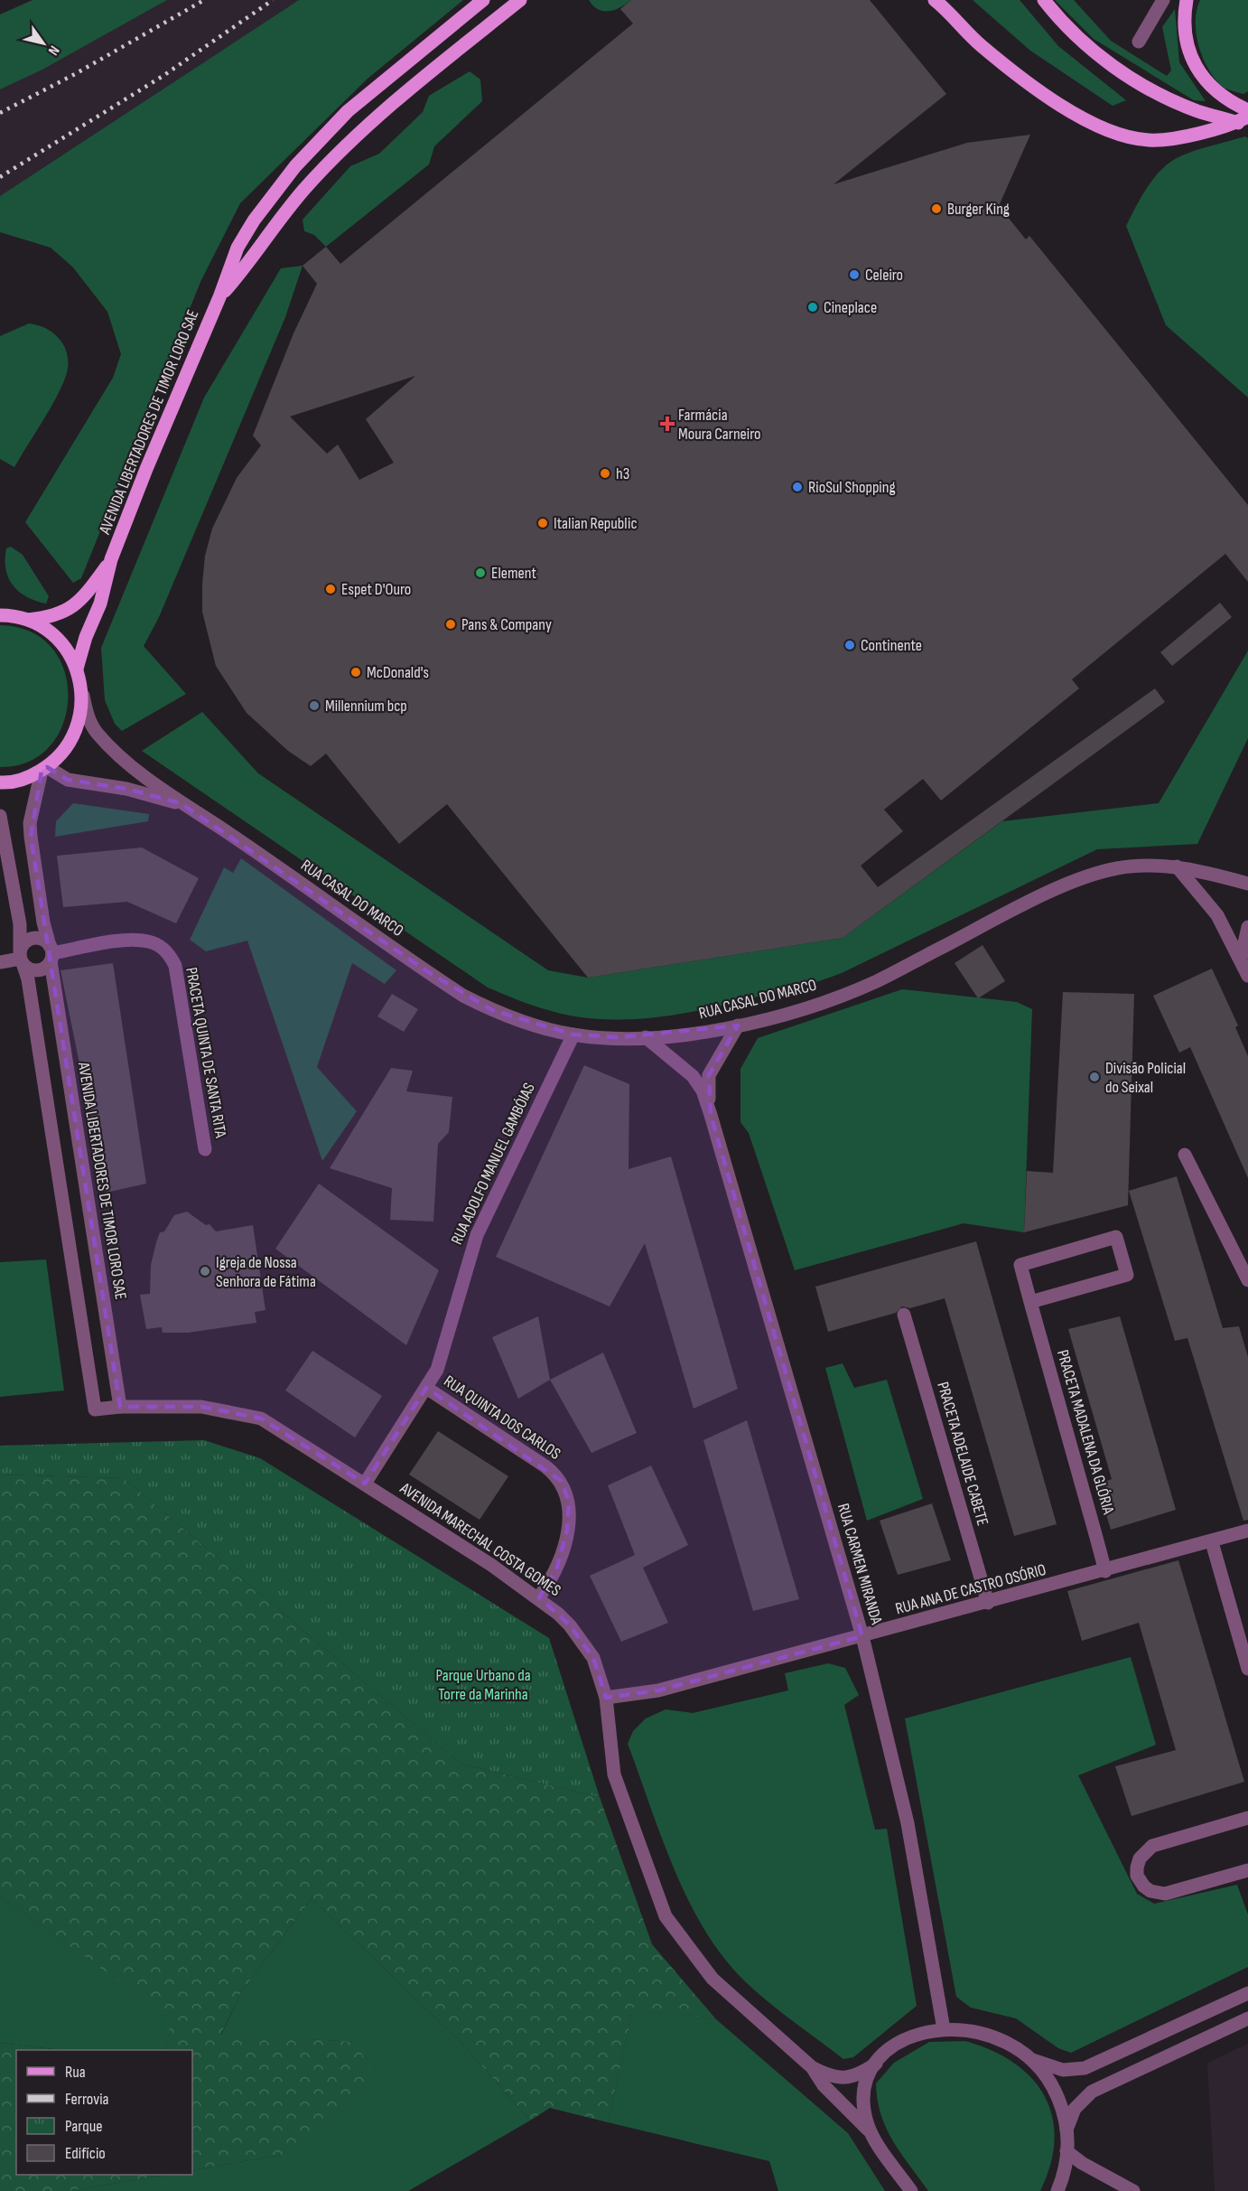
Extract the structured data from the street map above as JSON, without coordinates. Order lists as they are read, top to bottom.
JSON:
{
  "streets": {
    "main road": ["AVENIDA LIBERTADORES DE TIMOR LORO SAE"],
    "street": [
      "RUA CASAL DO MARCO",
      "PRACETA QUINTA DE SANTA RITA",
      "RUA ADOLFO MANUEL GAMBÓIAS",
      "RUA QUINTA DOS CARLOS",
      "PRACETA MADALENA DA GLÓRIA",
      "PRACETA ADELAIDE CABETE",
      "AVENIDA MARECHAL COSTA GOMES",
      "RUA CARMEN MIRANDA",
      "RUA ANA DE CASTRO OSÓRIO"
    ]
  },
  "crossings": [
    ["AVENIDA LIBERTADORES DE TIMOR LORO SAE", "RUA CASAL DO MARCO"],
    ["AVENIDA LIBERTADORES DE TIMOR LORO SAE", "PRACETA QUINTA DE SANTA RITA"],
    ["AVENIDA LIBERTADORES DE TIMOR LORO SAE", "AVENIDA MARECHAL COSTA GOMES"],
    ["RUA CASAL DO MARCO", "RUA ADOLFO MANUEL GAMBÓIAS"],
    ["RUA CASAL DO MARCO", "RUA CARMEN MIRANDA"],
    ["PRACETA QUINTA DE SANTA RITA", "AVENIDA MARECHAL COSTA GOMES"],
    ["RUA ADOLFO MANUEL GAMBÓIAS", "RUA QUINTA DOS CARLOS"],
    ["RUA ADOLFO MANUEL GAMBÓIAS", "AVENIDA MARECHAL COSTA GOMES"],
    ["RUA QUINTA DOS CARLOS", "AVENIDA MARECHAL COSTA GOMES"],
    ["PRACETA MADALENA DA GLÓRIA", "RUA ANA DE CASTRO OSÓRIO"],
    ["PRACETA ADELAIDE CABETE", "RUA ANA DE CASTRO OSÓRIO"],
    ["AVENIDA MARECHAL COSTA GOMES", "RUA ANA DE CASTRO OSÓRIO"],
    ["RUA CARMEN MIRANDA", "RUA ANA DE CASTRO OSÓRIO"]
  ],
  "parks": ["Parque Urbano da Torre da Marinha"],
  "places": {
    "other": [
      "Burger King",
      "Celeiro",
      "Cineplace",
      "h3",
      "RioSul Shopping",
      "Italian Republic",
      "Element",
      "Espet D'Ouro",
      "Pans & Company",
      "Continente",
      "McDonald's",
      "Millennium bcp",
      "Divisão Policial do Seixal",
      "Igreja de Nossa Senhora de Fátima"
    ],
    "health": ["Farmácia Moura Carneiro"]
  },
  "legend": [
    "Rua",
    "Ferrovia",
    "Parque",
    "Edifício"
  ],
  "north": "bottom right"
}
